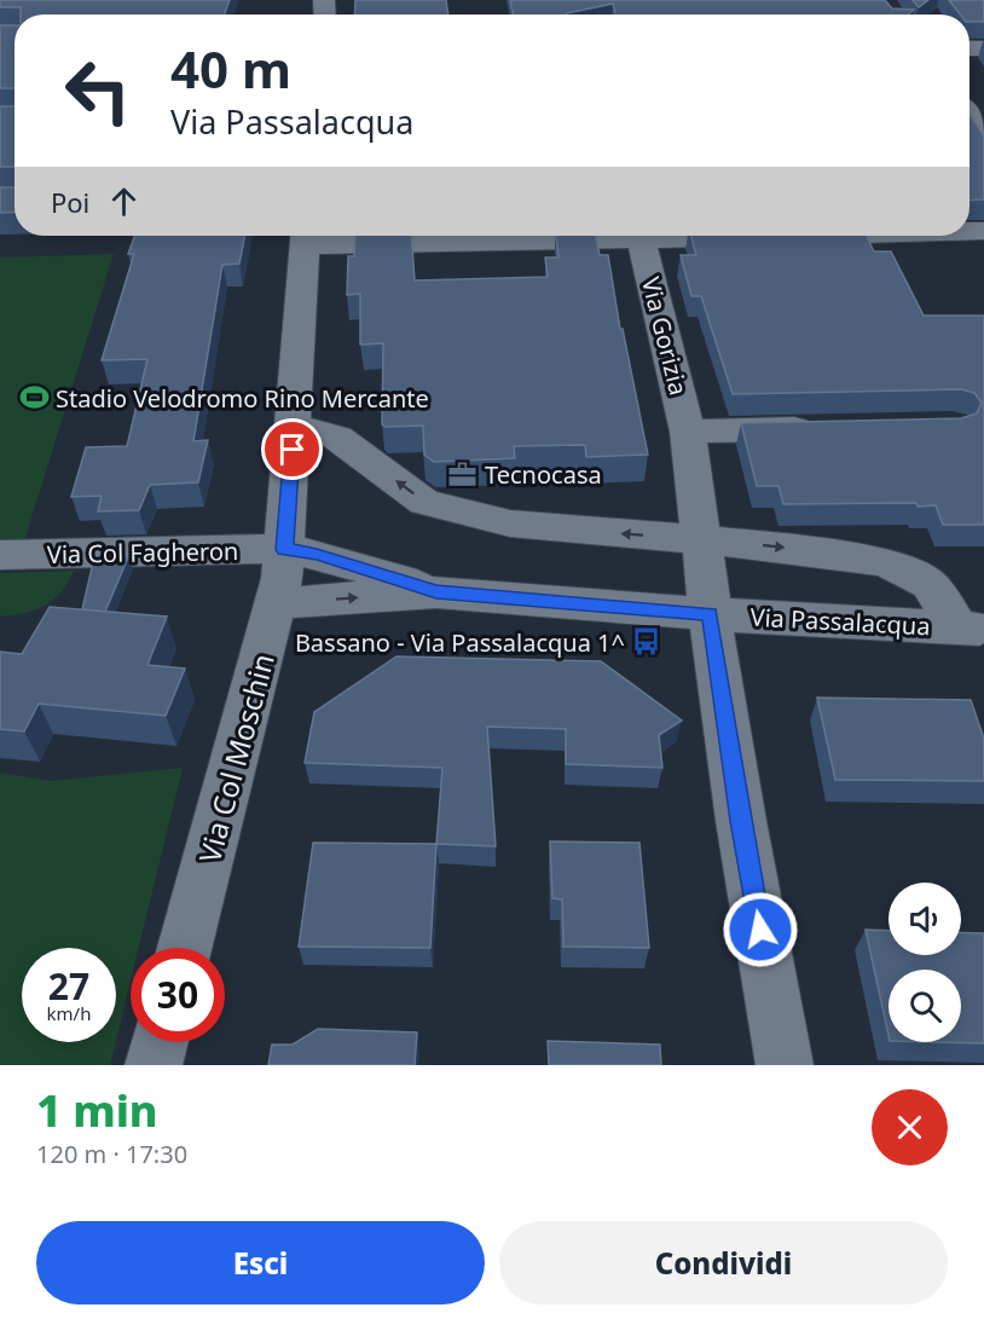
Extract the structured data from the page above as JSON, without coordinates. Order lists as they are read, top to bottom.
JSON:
{
  "streets": {
    "street": [
      "Via Gorizia",
      "Via Col Fagheron",
      "Via Passalacqua",
      "Via Col Moschin"
    ]
  },
  "crossings": [
    ["Via Gorizia", "Via Passalacqua"],
    ["Via Col Fagheron", "Via Passalacqua"],
    ["Via Col Fagheron", "Via Col Moschin"]
  ],
  "places": {
    "sports": ["Stadio Velodromo Rino Mercante"],
    "office": ["Tecnocasa"],
    "bus stop": ["Bassano - Via Passalacqua 1^"]
  },
  "page": {
    "turn": ["40 m", "Via Passalacqua"],
    "then": "Poi",
    "speed": "27 km/h",
    "limit": "30",
    "heading": ["1 min", "120 m · 17:30"],
    "buttons": ["Esci", "Condividi"]
  }
}
